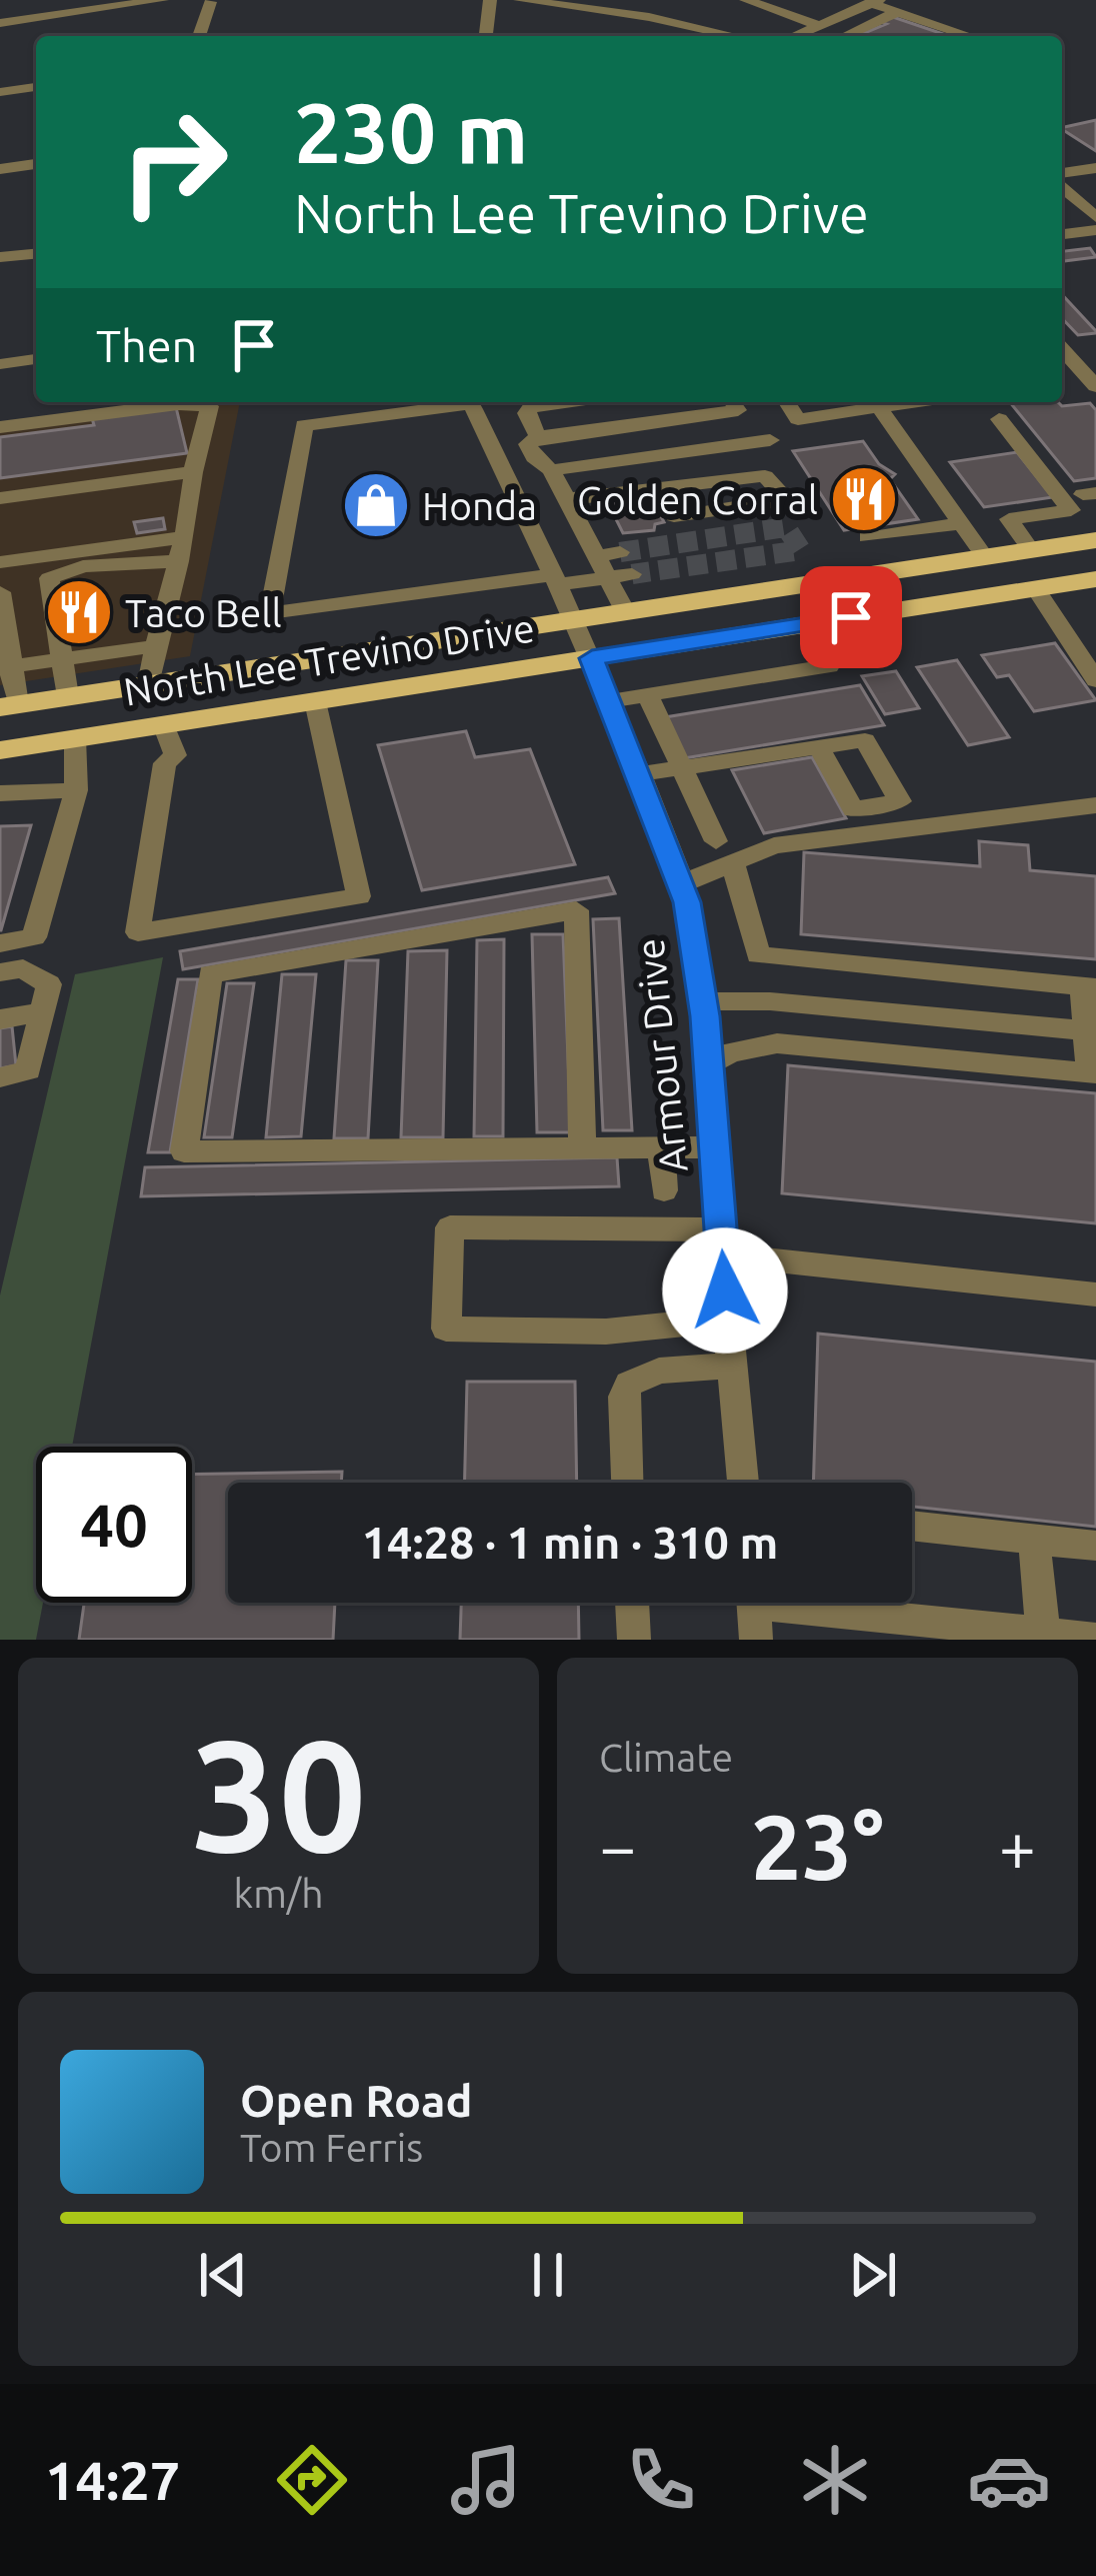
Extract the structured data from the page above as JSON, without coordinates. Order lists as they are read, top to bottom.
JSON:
{
  "streets": {
    "main road": ["North Lee Trevino Drive"],
    "street": ["Armour Drive"]
  },
  "crossings": [
    ["North Lee Trevino Drive", "Armour Drive"]
  ],
  "places": {
    "restaurant": ["Golden Corral", "Taco Bell"],
    "shop": ["Honda"]
  },
  "page": {
    "turn": ["230 m", "North Lee Trevino Drive"],
    "then": "Then",
    "limit": "40",
    "trip": "14:28 · 1 min · 310 m",
    "tile": [
      ["30", "km/h"],
      "Climate"
    ],
    "heat": ["−", "23°", "+"],
    "song": ["Open Road", "Tom Ferris"],
    "tabs": "14:27"
  }
}
